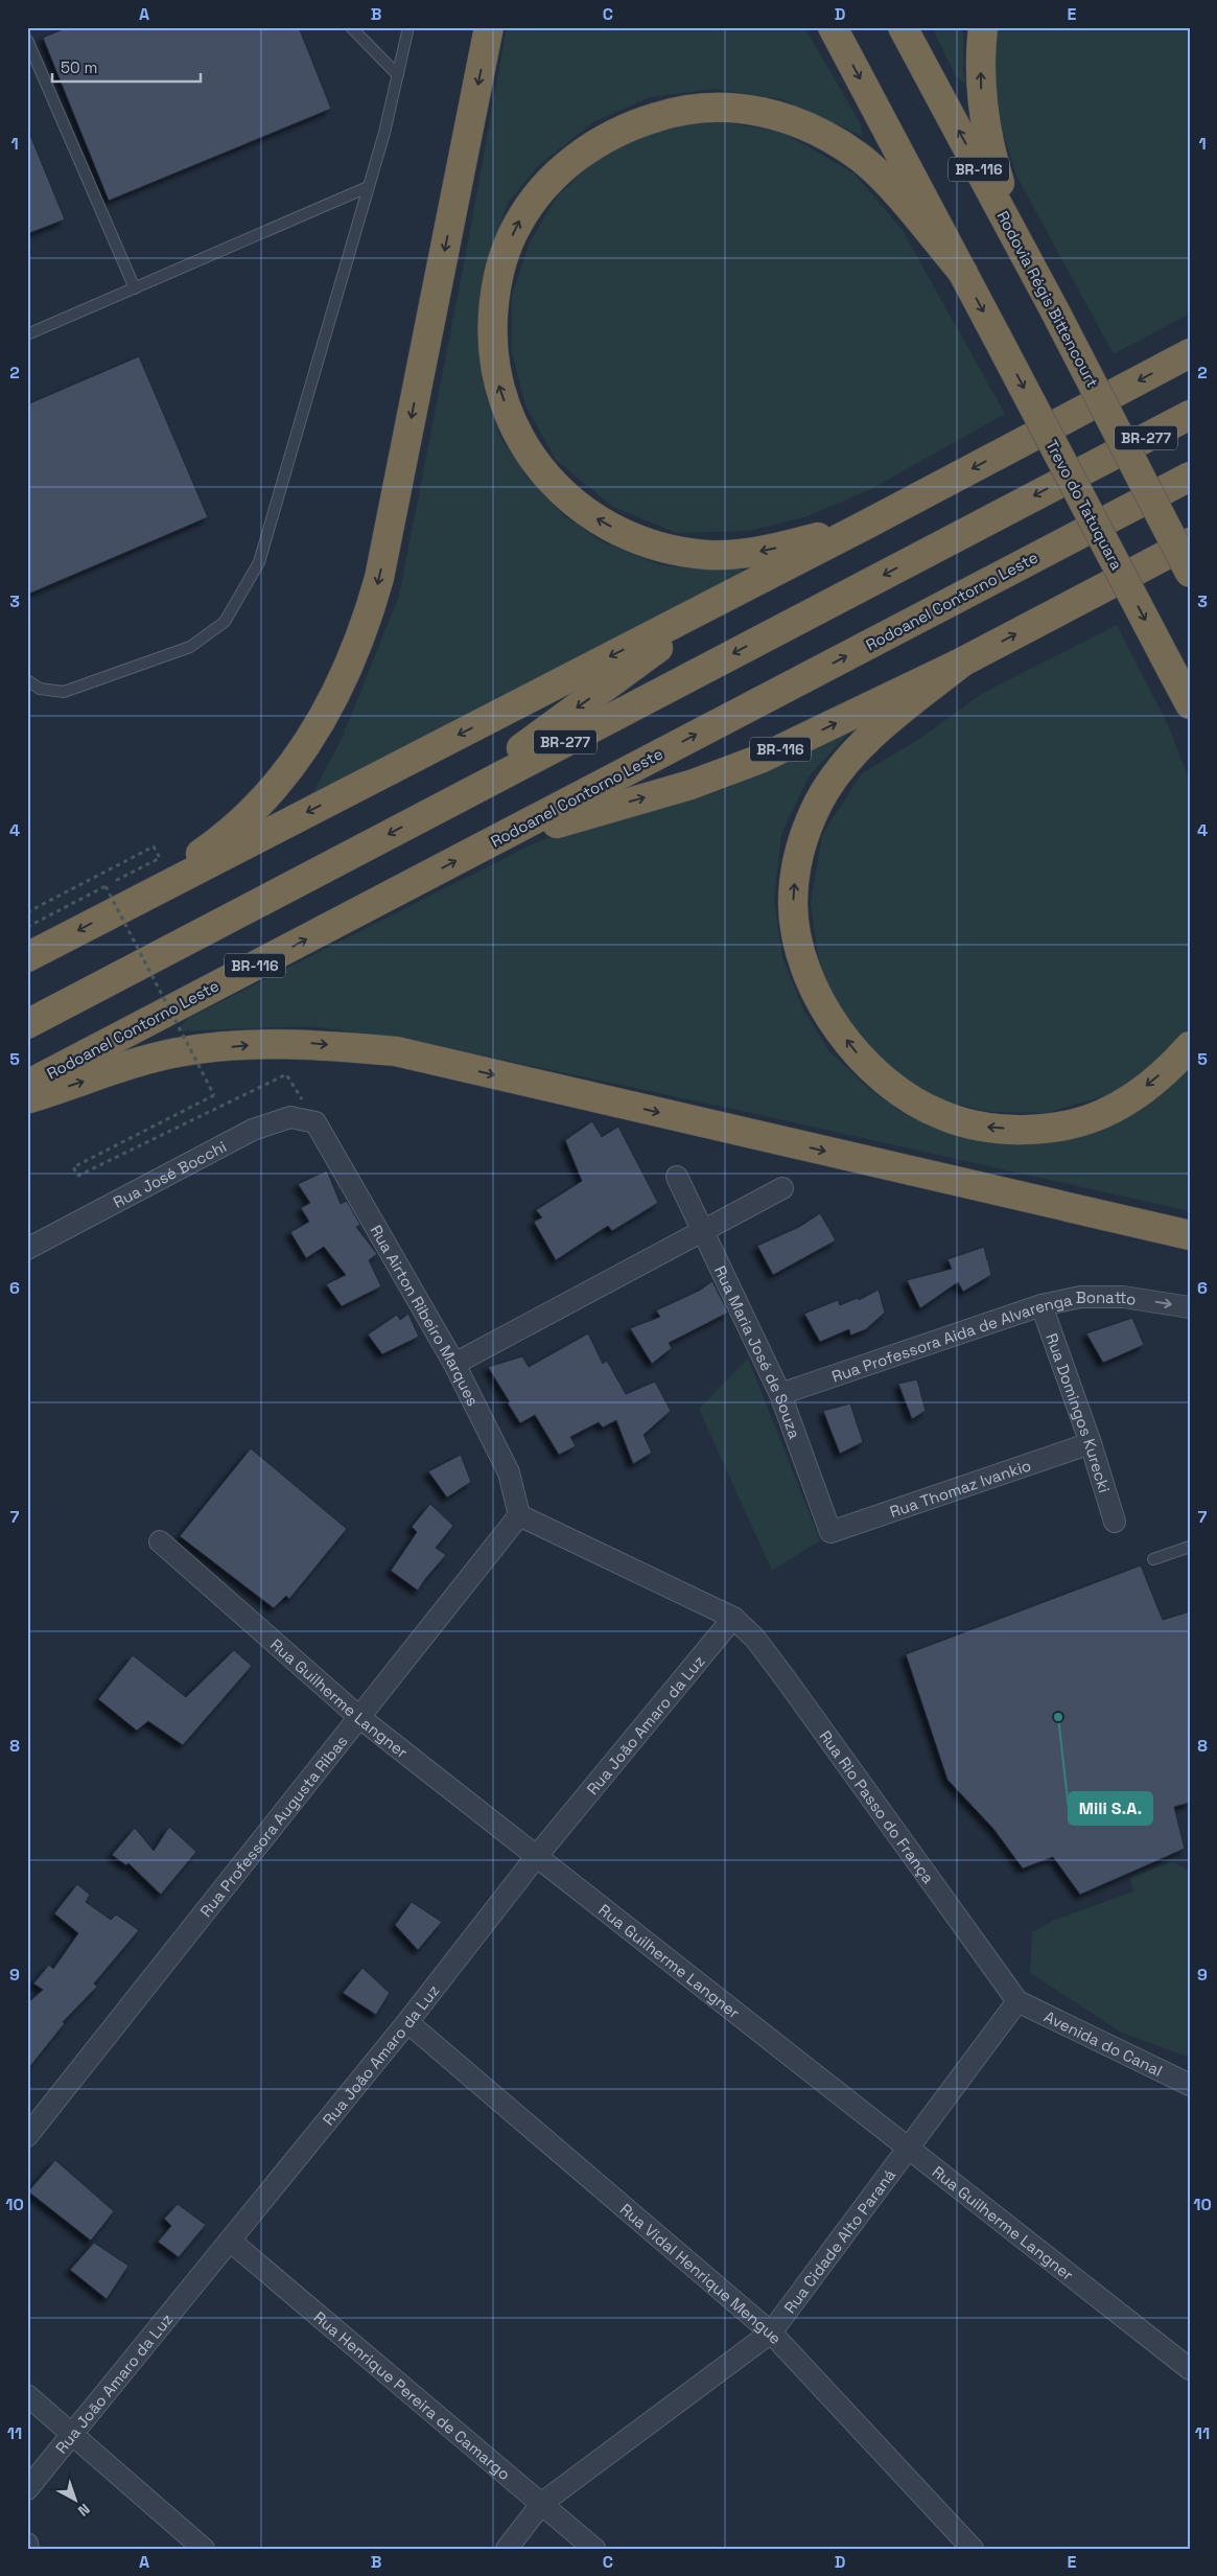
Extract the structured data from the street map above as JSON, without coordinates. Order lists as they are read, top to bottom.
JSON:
{
  "streets": {
    "highway": [
      "BR-116",
      "Rodovia Régis Bittencourt",
      "BR-277",
      "Trevo do Tatuquara",
      "Rodoanel Contorno Leste"
    ],
    "street": [
      "Rua José Bocchi",
      "Rua Airton Ribeiro Marques",
      "Rua Professora Aida de Alvarenga Bonatto",
      "Rua Maria José de Souza",
      "Rua Domingos Kurecki",
      "Rua Thomaz Ivankio",
      "Rua Guilherme Langner",
      "Rua João Amaro da Luz",
      "Rua Rio Passo do França",
      "Rua Professora Augusta Ribas",
      "Avenida do Canal",
      "Rua Cidade Alto Paraná",
      "Rua Vidal Henrique Mengue",
      "Rua Henrique Pereira de Camargo"
    ]
  },
  "crossings": [
    ["BR-116", "Rodoanel Contorno Leste"],
    ["Rua José Bocchi", "Rua Airton Ribeiro Marques"],
    ["Rua Airton Ribeiro Marques", "Rua Rio Passo do França"],
    ["Rua Airton Ribeiro Marques", "Rua Professora Augusta Ribas"],
    ["Rua Professora Aida de Alvarenga Bonatto", "Rua Maria José de Souza"],
    ["Rua Professora Aida de Alvarenga Bonatto", "Rua Domingos Kurecki"],
    ["Rua Maria José de Souza", "Rua Thomaz Ivankio"],
    ["Rua Domingos Kurecki", "Rua Thomaz Ivankio"],
    ["Rua Guilherme Langner", "Rua João Amaro da Luz"],
    ["Rua Guilherme Langner", "Rua Professora Augusta Ribas"],
    ["Rua Guilherme Langner", "Rua Cidade Alto Paraná"],
    ["Rua João Amaro da Luz", "Rua Rio Passo do França"],
    ["Rua João Amaro da Luz", "Rua Vidal Henrique Mengue"],
    ["Rua João Amaro da Luz", "Rua Henrique Pereira de Camargo"],
    ["Rua Rio Passo do França", "Rua Professora Augusta Ribas"],
    ["Rua Rio Passo do França", "Avenida do Canal"],
    ["Rua Rio Passo do França", "Rua Cidade Alto Paraná"],
    ["Avenida do Canal", "Rua Cidade Alto Paraná"],
    ["Rua Cidade Alto Paraná", "Rua Vidal Henrique Mengue"],
    ["Rua Cidade Alto Paraná", "Rua Henrique Pereira de Camargo"]
  ],
  "one_way": ["Trevo do Tatuquara"],
  "places": ["Mili S.A."],
  "scale_bar": "50 m",
  "north": "bottom right",
  "grid": {
    "columns": [
      "A",
      "B",
      "C",
      "D",
      "E"
    ],
    "rows": [
      "1",
      "2",
      "3",
      "4",
      "5",
      "6",
      "7",
      "8",
      "9",
      "10",
      "11"
    ]
  }
}
